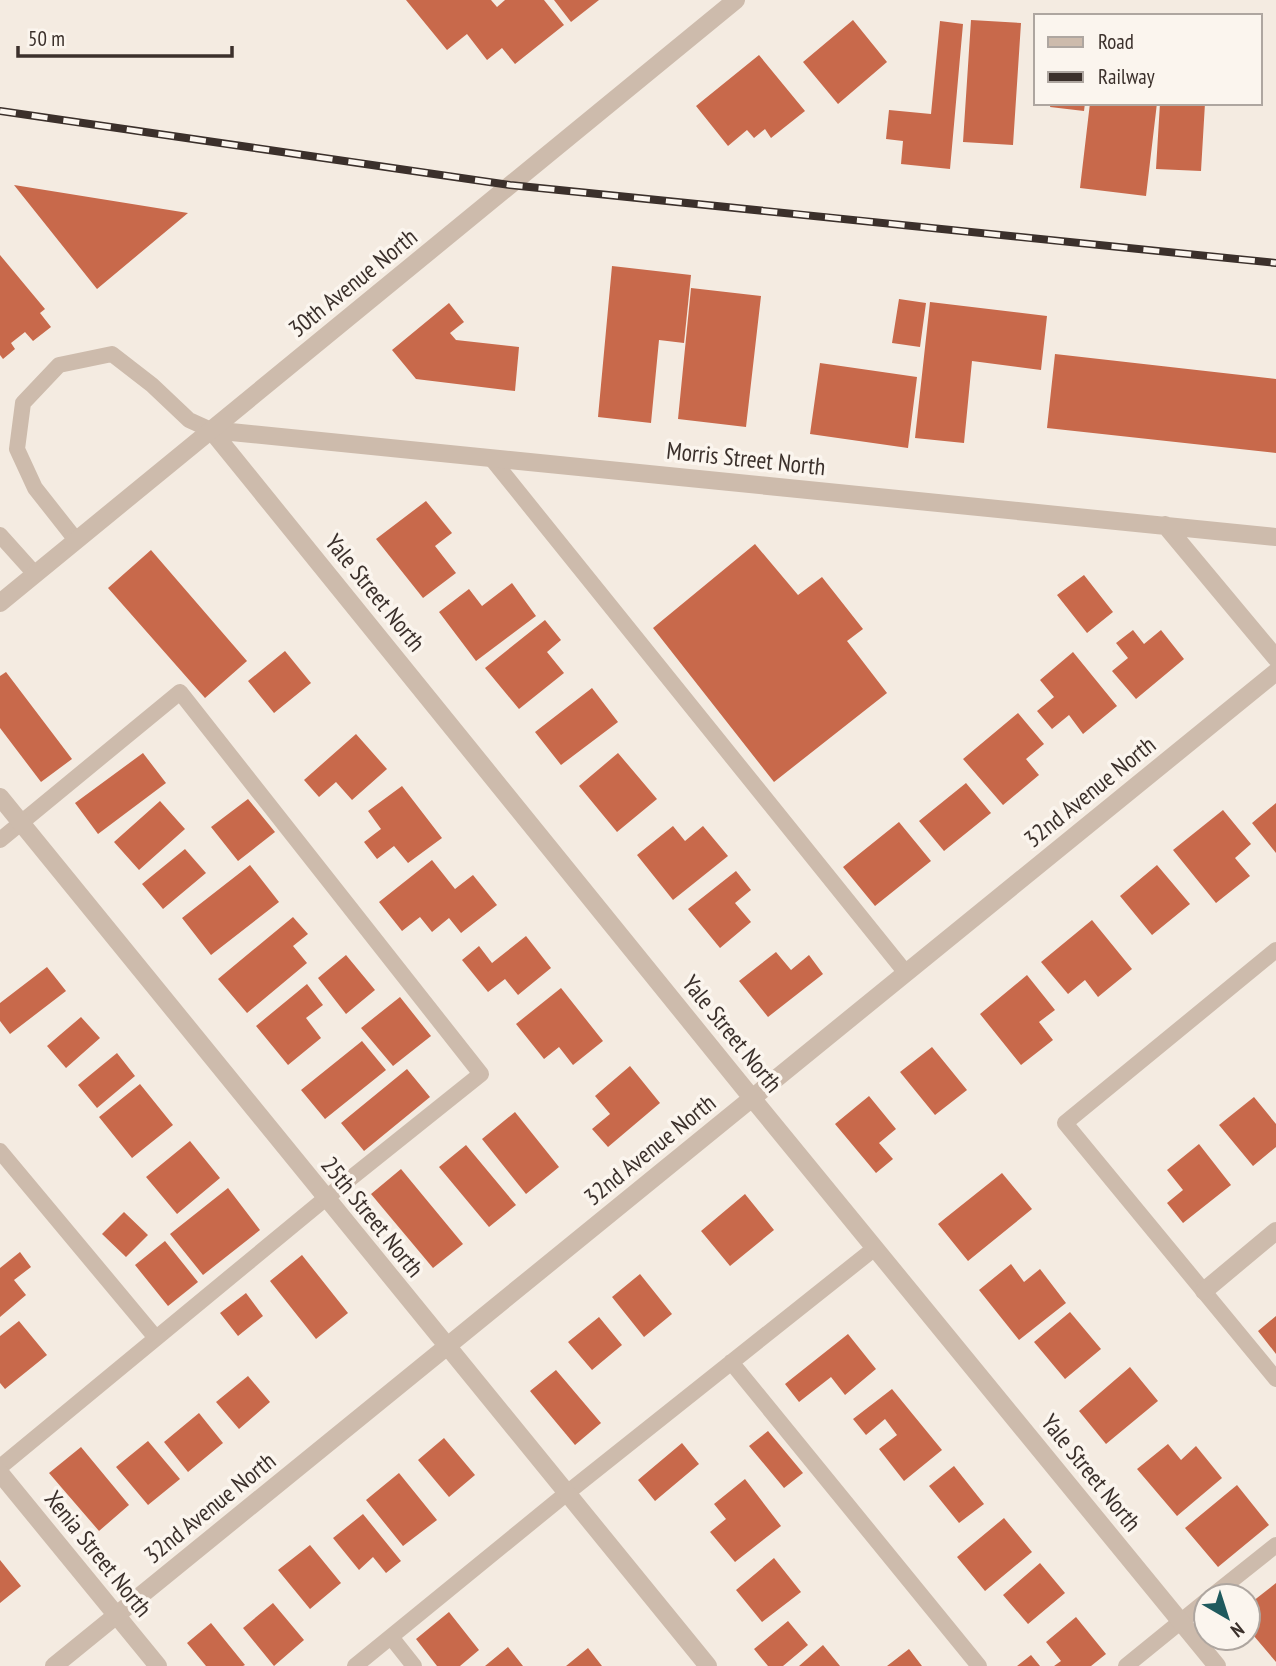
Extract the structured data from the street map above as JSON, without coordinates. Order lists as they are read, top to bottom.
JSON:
{
  "streets": {
    "street": [
      "30th Avenue North",
      "Morris Street North",
      "Yale Street North",
      "32nd Avenue North",
      "25th Street North",
      "Xenia Street North"
    ]
  },
  "crossings": [
    ["30th Avenue North", "Morris Street North"],
    ["30th Avenue North", "Yale Street North"],
    ["Morris Street North", "Yale Street North"],
    ["Yale Street North", "32nd Avenue North"],
    ["32nd Avenue North", "25th Street North"],
    ["32nd Avenue North", "Xenia Street North"]
  ],
  "legend": ["Road", "Railway"],
  "scale_bar": "50 m",
  "north": "bottom right"
}
